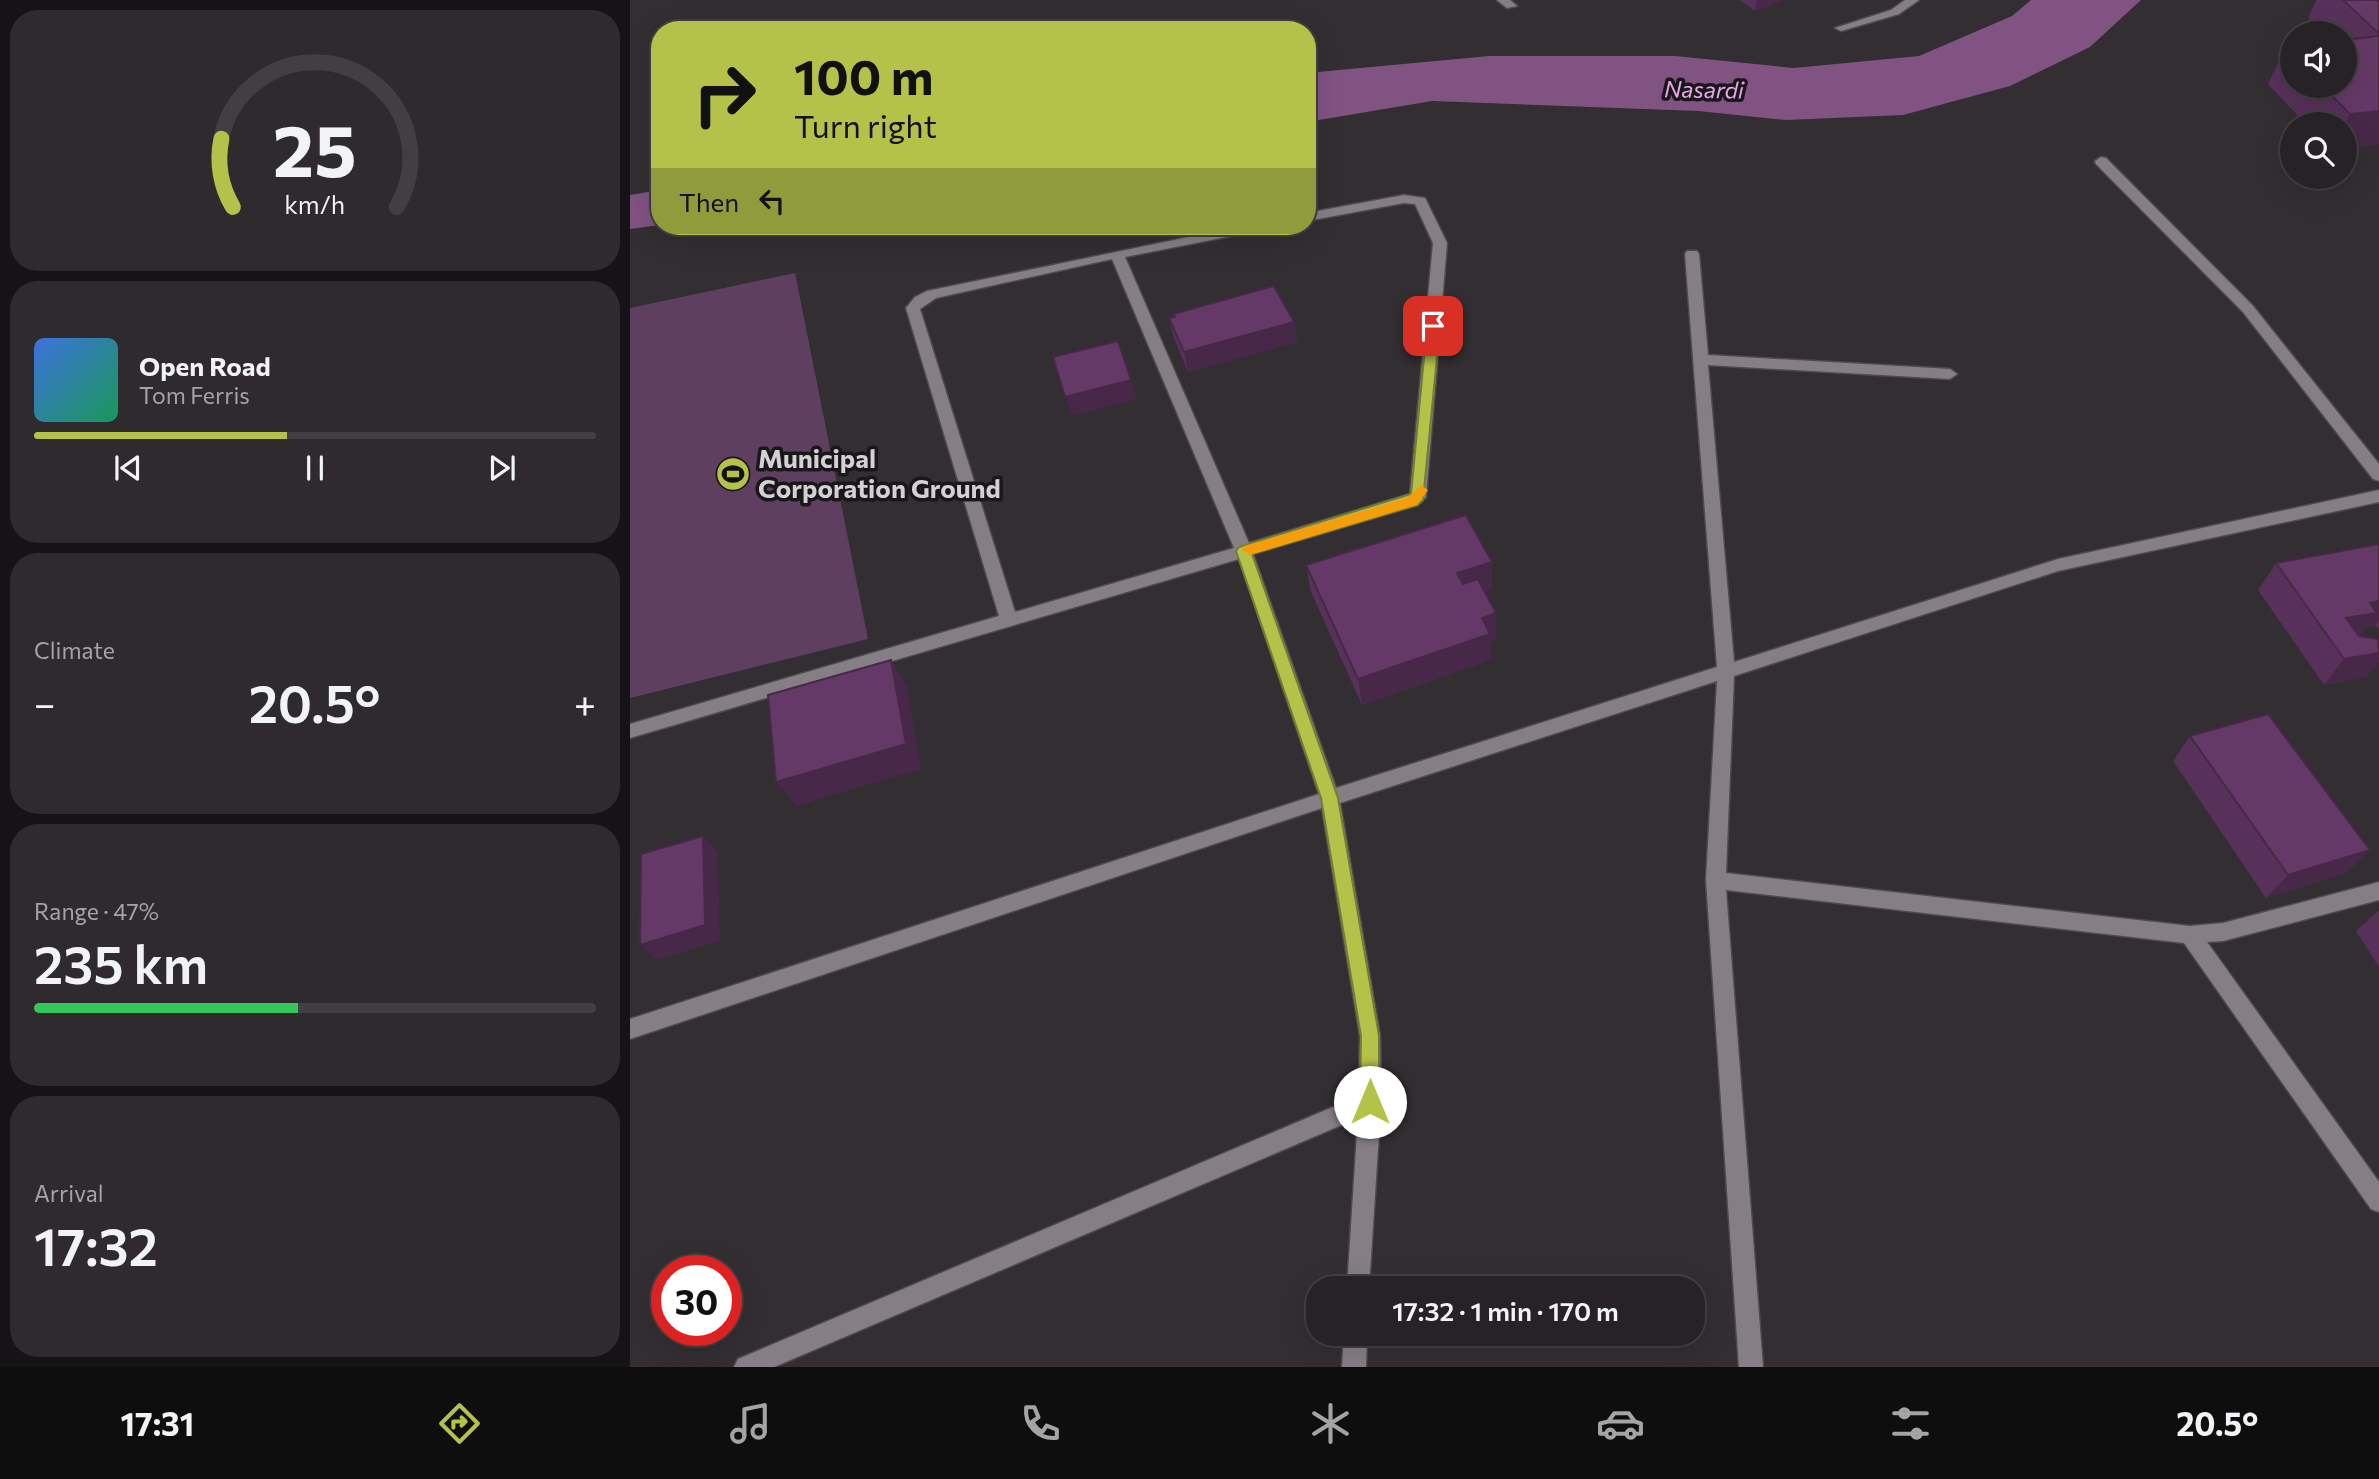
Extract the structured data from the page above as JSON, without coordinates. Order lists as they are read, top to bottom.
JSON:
{
  "water": ["Nasardi"],
  "places": {
    "sports": ["Municipal Corporation Ground"]
  },
  "page": {
    "turn": ["100 m", "Turn right"],
    "then": "Then",
    "song": ["Open Road", "Tom Ferris"],
    "tile": [
      "Climate",
      ["Range · 47%", "235 km"],
      ["Arrival", "17:32"]
    ],
    "heat": ["−", "20.5°", "+"],
    "limit": "30",
    "trip": "17:32 · 1 min · 170 m",
    "tabs": ["17:31", "20.5°"],
    "gauge": ["25", "km/h"]
  }
}
